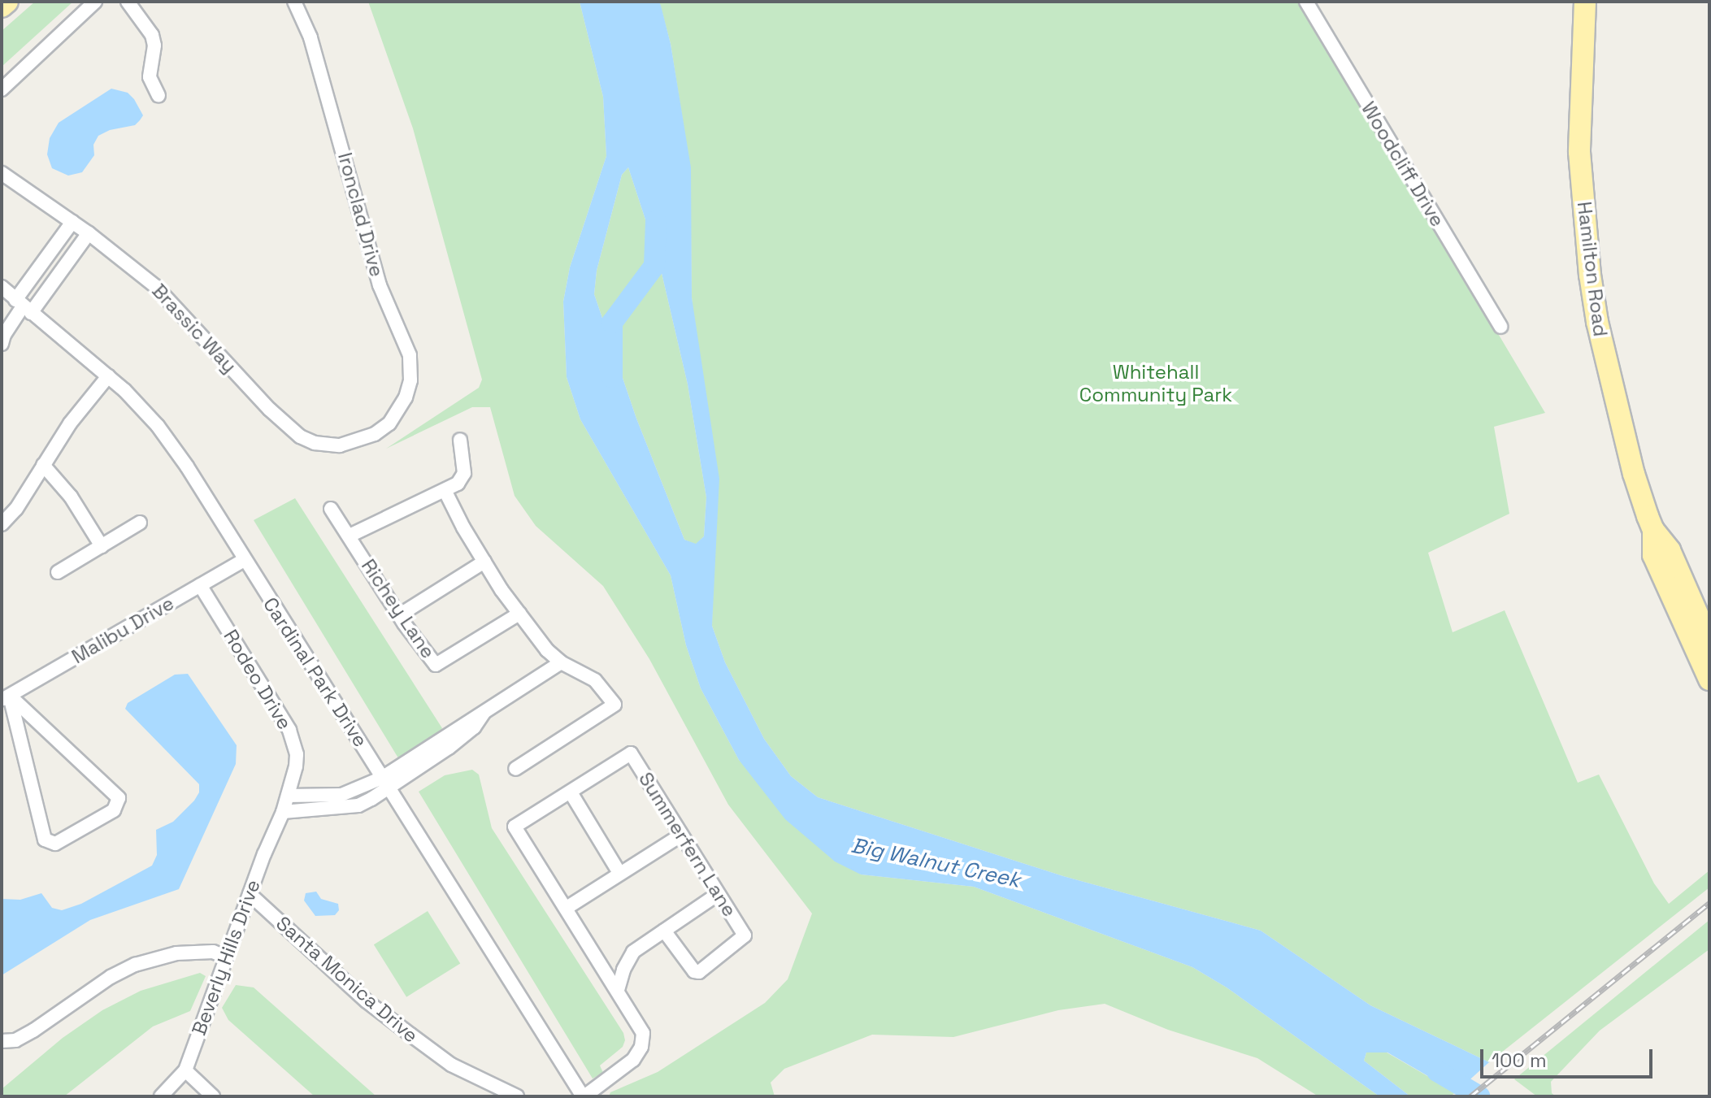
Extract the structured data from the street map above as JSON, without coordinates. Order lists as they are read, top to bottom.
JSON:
{
  "streets": {
    "main road": ["Hamilton Road"],
    "street": [
      "Woodcliff Drive",
      "Ironclad Drive",
      "Brassic Way",
      "Richey Lane",
      "Malibu Drive",
      "Cardinal Park Drive",
      "Rodeo Drive",
      "Summerfern Lane",
      "Beverly Hills Drive",
      "Santa Monica Drive"
    ]
  },
  "crossings": [
    ["Ironclad Drive", "Brassic Way"],
    ["Malibu Drive", "Cardinal Park Drive"],
    ["Malibu Drive", "Rodeo Drive"],
    ["Rodeo Drive", "Beverly Hills Drive"],
    ["Beverly Hills Drive", "Santa Monica Drive"]
  ],
  "water": ["Big Walnut Creek"],
  "parks": ["Whitehall Community Park"],
  "scale_bar": "100 m"
}
